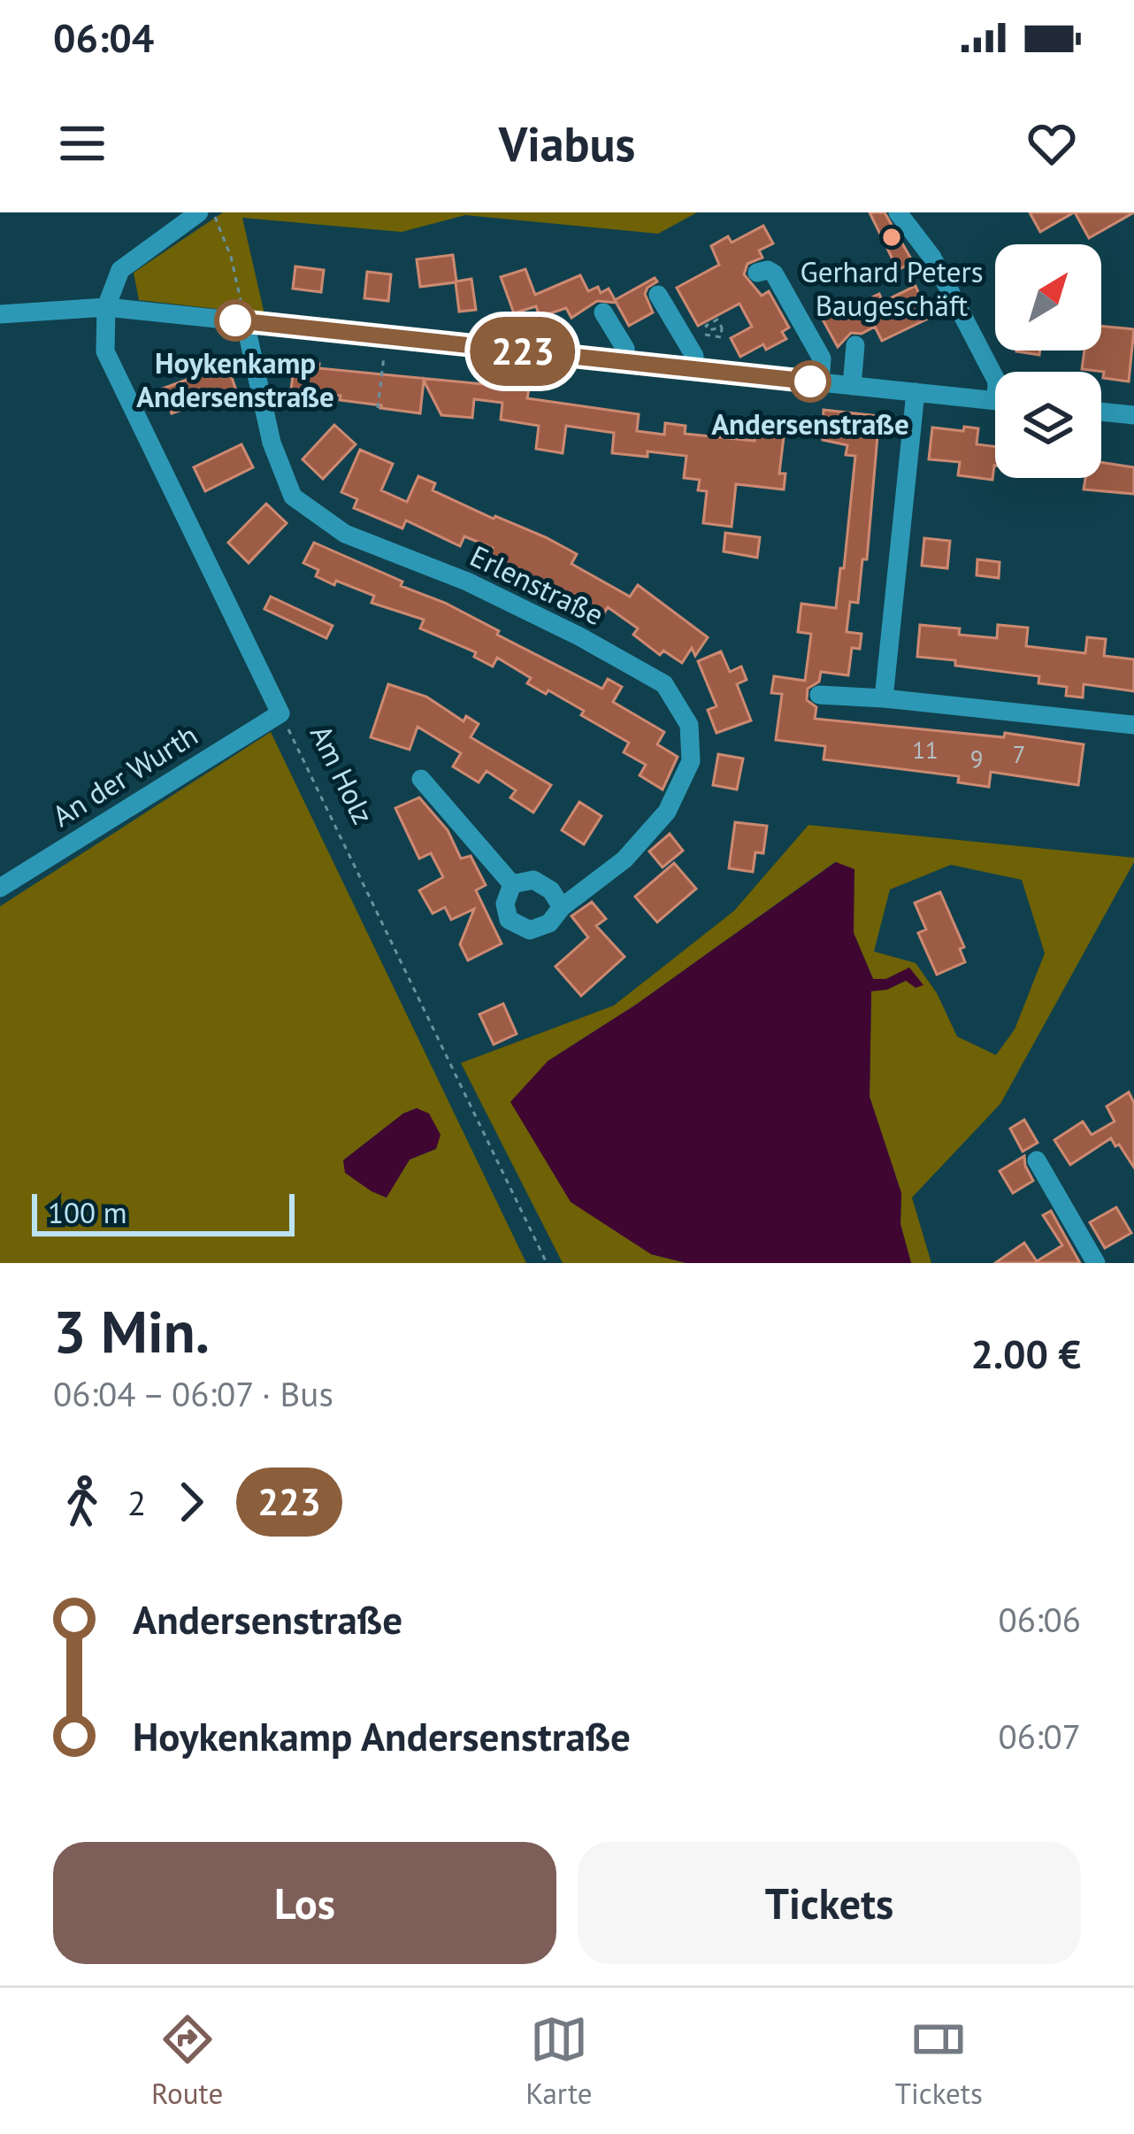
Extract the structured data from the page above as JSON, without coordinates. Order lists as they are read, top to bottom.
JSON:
{
  "streets": {
    "street": ["Erlenstraße", "Am Holz", "An der Wurth"]
  },
  "crossings": [
    ["Am Holz", "An der Wurth"]
  ],
  "places": ["Gerhard Peters Baugeschäft", "Hoykenkamp Andersenstraße", "Andersenstraße"],
  "lines": ["bus line 223"],
  "house_numbers": ["11", "7", "9"],
  "scale_bar": "100 m",
  "north": "top right",
  "page": {
    "status": "06:04",
    "header": "Viabus",
    "on_map": "223",
    "scale": "100 m",
    "heading": ["3 Min.", "06:04 – 06:07 · Bus", "2.00 €"],
    "legs": ["2", "223"],
    "list": [
      {
        "name": "Andersenstraße",
        "value": "06:06"
      },
      {
        "name": "Hoykenkamp Andersenstraße",
        "value": "06:07"
      }
    ],
    "buttons": ["Los", "Tickets"],
    "tabs": ["Route", "Karte", "Tickets"]
  }
}
